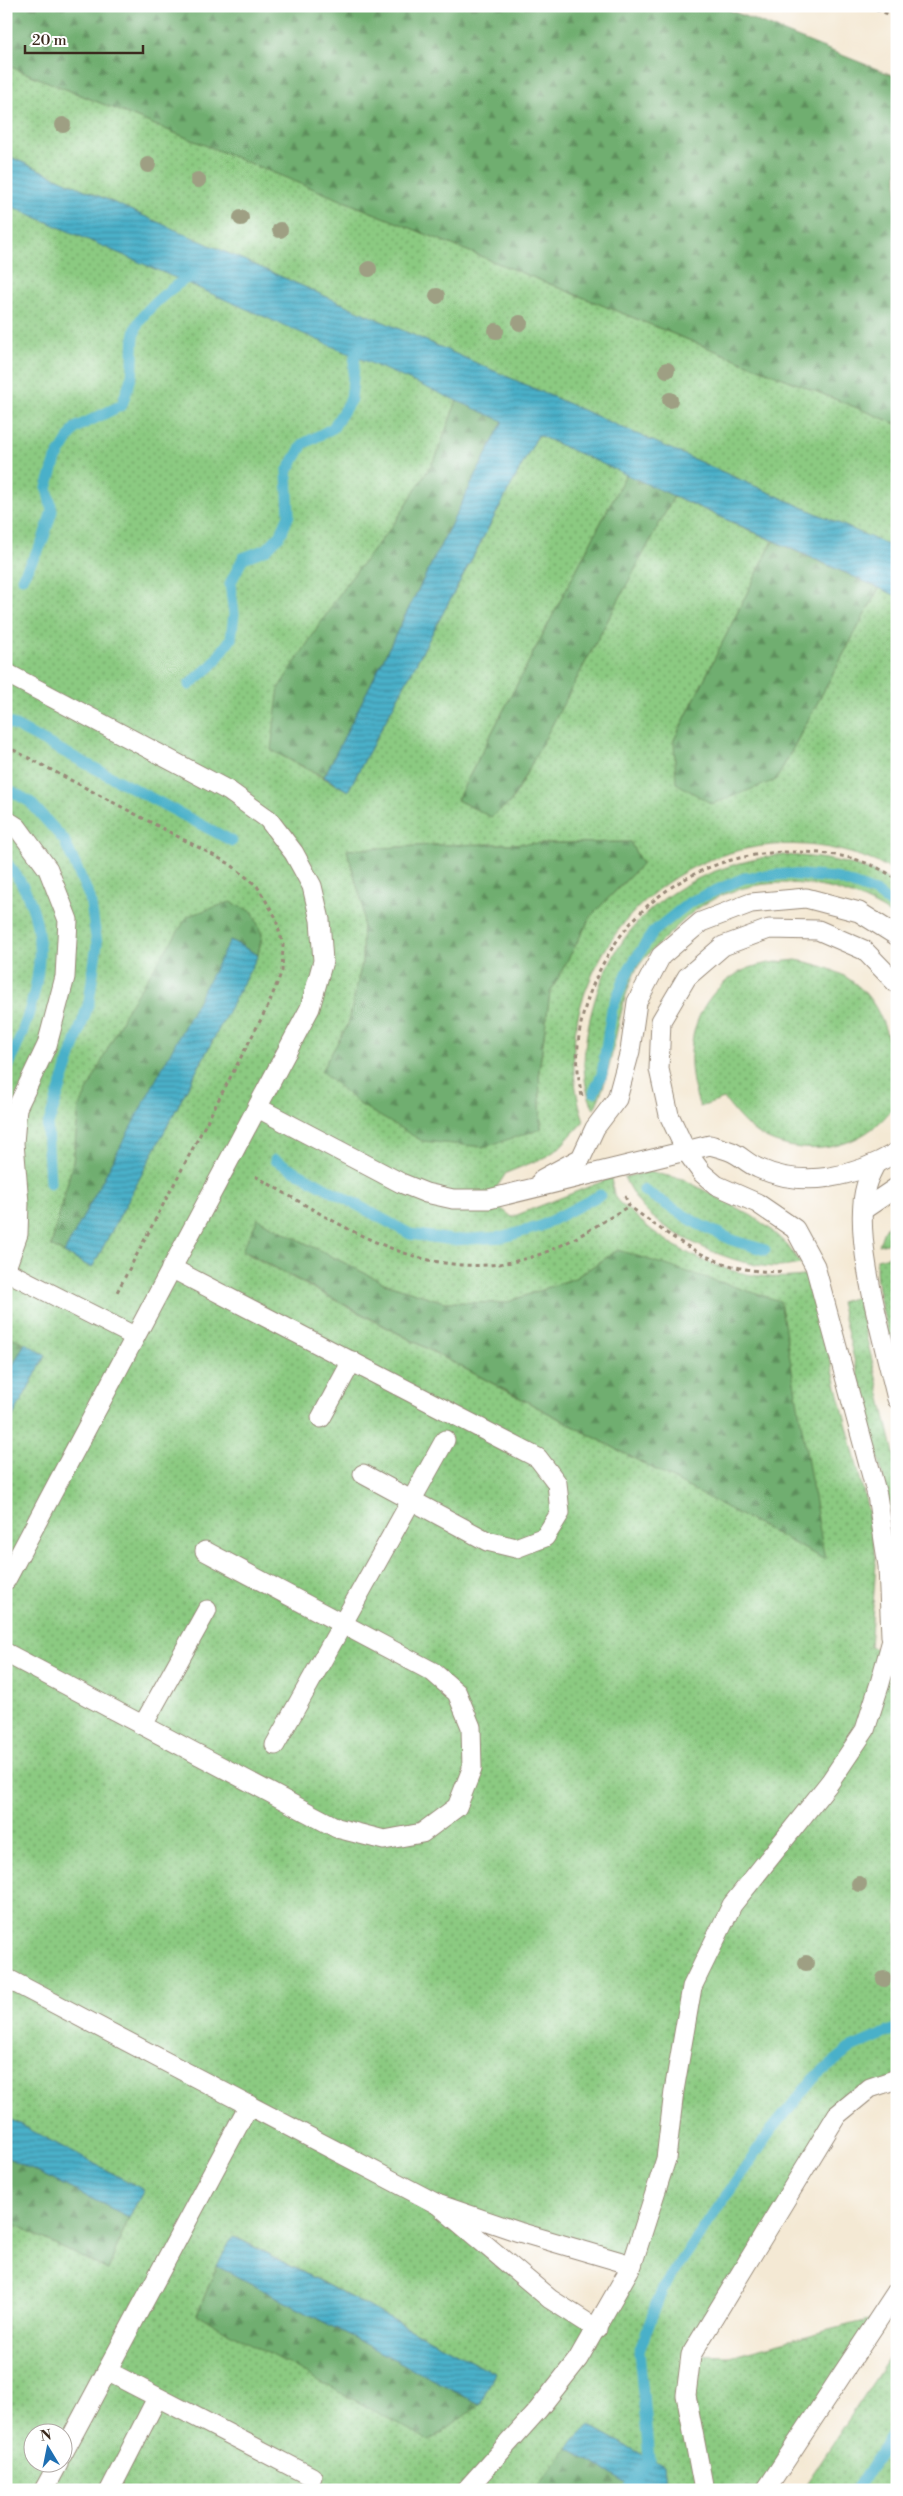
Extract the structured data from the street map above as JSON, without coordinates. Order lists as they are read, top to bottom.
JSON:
{
  "scale_bar": "20 m",
  "north": "top"
}
